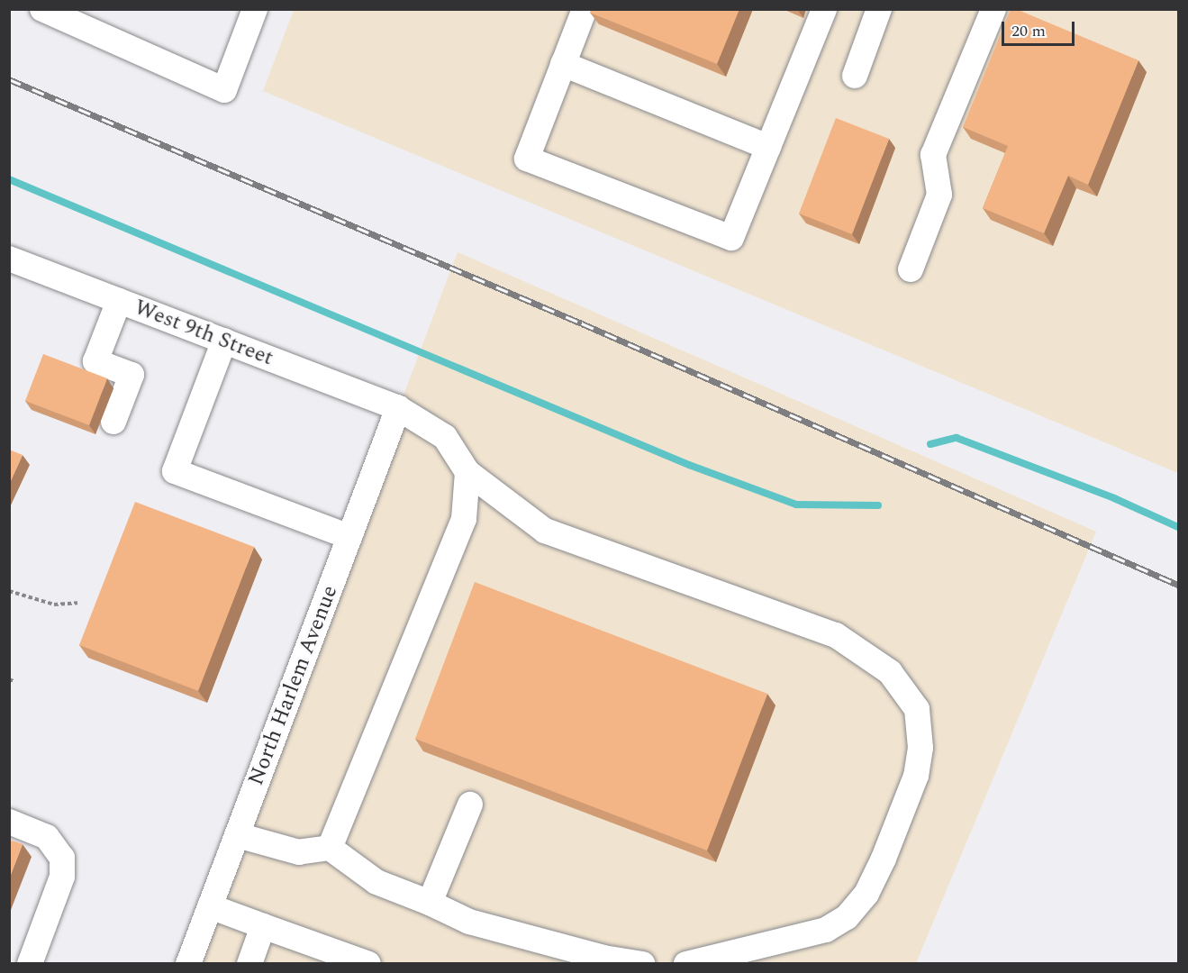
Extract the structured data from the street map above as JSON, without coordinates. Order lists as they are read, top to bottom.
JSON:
{
  "streets": {
    "street": ["West 9th Street", "North Harlem Avenue"]
  },
  "crossings": [
    ["West 9th Street", "North Harlem Avenue"]
  ],
  "scale_bar": "20 m"
}
